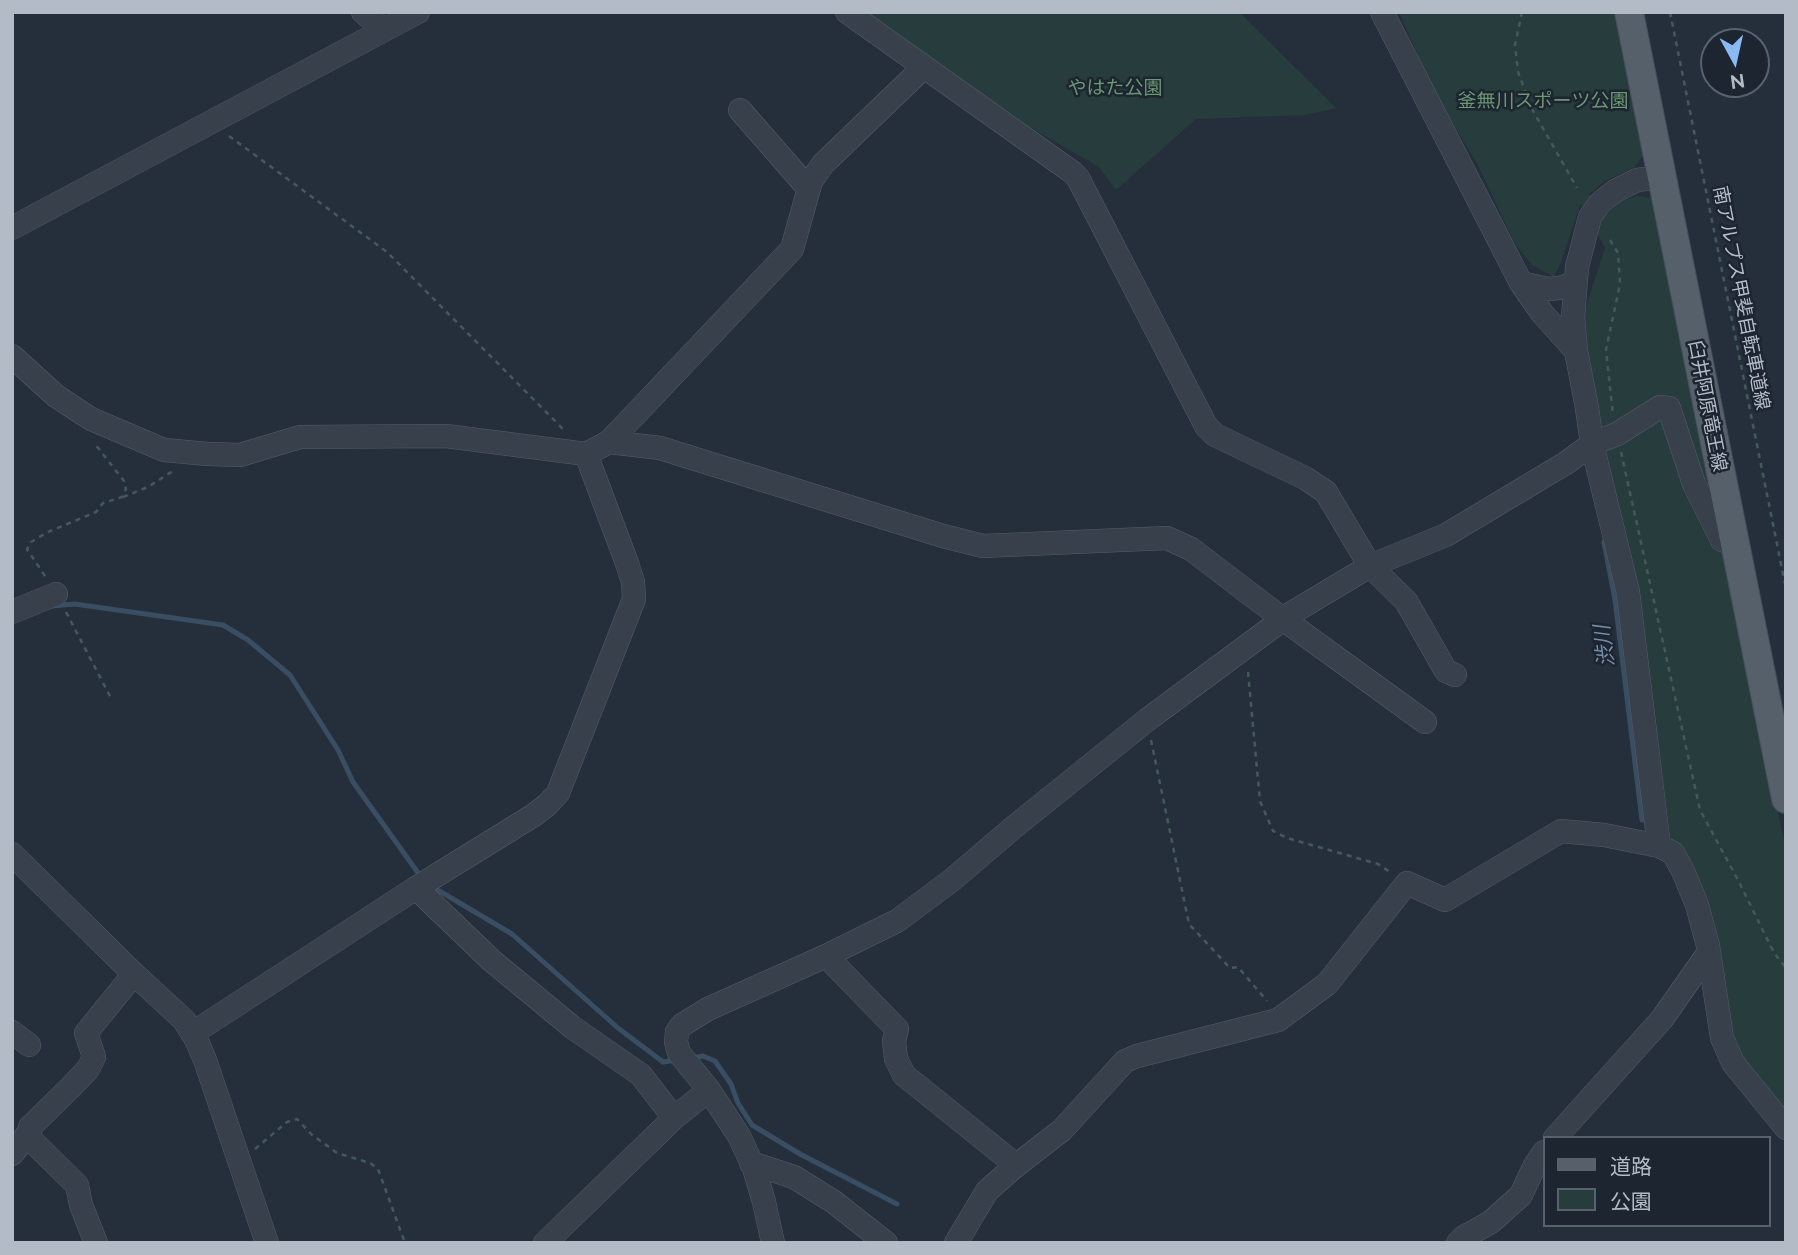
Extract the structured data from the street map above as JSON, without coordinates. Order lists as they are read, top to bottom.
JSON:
{
  "streets": {
    "main road": ["臼井阿原竜王線"],
    "path": ["南アルプス甲斐自転車道線"]
  },
  "water": ["渋川"],
  "parks": ["やはた公園", "釜無川スポーツ公園"],
  "legend": ["道路", "公園"],
  "north": "bottom"
}
